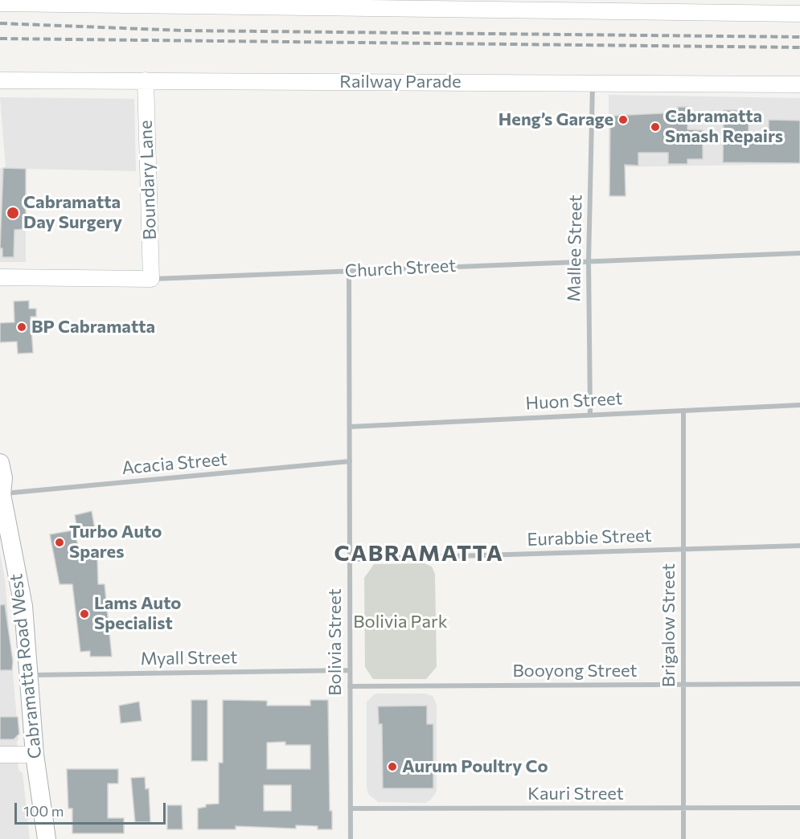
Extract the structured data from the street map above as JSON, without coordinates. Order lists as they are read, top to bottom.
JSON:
{
  "streets": {
    "main road": ["Cabramatta Road West"],
    "street": [
      "Railway Parade",
      "Boundary Lane",
      "Mallee Street",
      "Church Street",
      "Huon Street",
      "Acacia Street",
      "Eurabbie Street",
      "Brigalow Street",
      "Bolivia Street",
      "Myall Street",
      "Booyong Street",
      "Kauri Street"
    ]
  },
  "crossings": [
    ["Railway Parade", "Boundary Lane"],
    ["Railway Parade", "Mallee Street"],
    ["Boundary Lane", "Church Street"],
    ["Mallee Street", "Church Street"],
    ["Mallee Street", "Huon Street"],
    ["Church Street", "Bolivia Street"],
    ["Huon Street", "Brigalow Street"],
    ["Huon Street", "Bolivia Street"],
    ["Acacia Street", "Bolivia Street"],
    ["Acacia Street", "Cabramatta Road West"],
    ["Eurabbie Street", "Brigalow Street"],
    ["Eurabbie Street", "Bolivia Street"],
    ["Brigalow Street", "Booyong Street"],
    ["Brigalow Street", "Kauri Street"],
    ["Bolivia Street", "Myall Street"],
    ["Bolivia Street", "Booyong Street"],
    ["Bolivia Street", "Kauri Street"],
    ["Myall Street", "Cabramatta Road West"]
  ],
  "districts": ["CABRAMATTA"],
  "parks": ["Bolivia Park"],
  "places": [
    "Heng’s Garage",
    "Cabramatta Smash Repairs",
    "Cabramatta Day Surgery",
    "BP Cabramatta",
    "Turbo Auto Spares",
    "Lams Auto Specialist",
    "Aurum Poultry Co"
  ],
  "scale_bar": "100 m"
}
